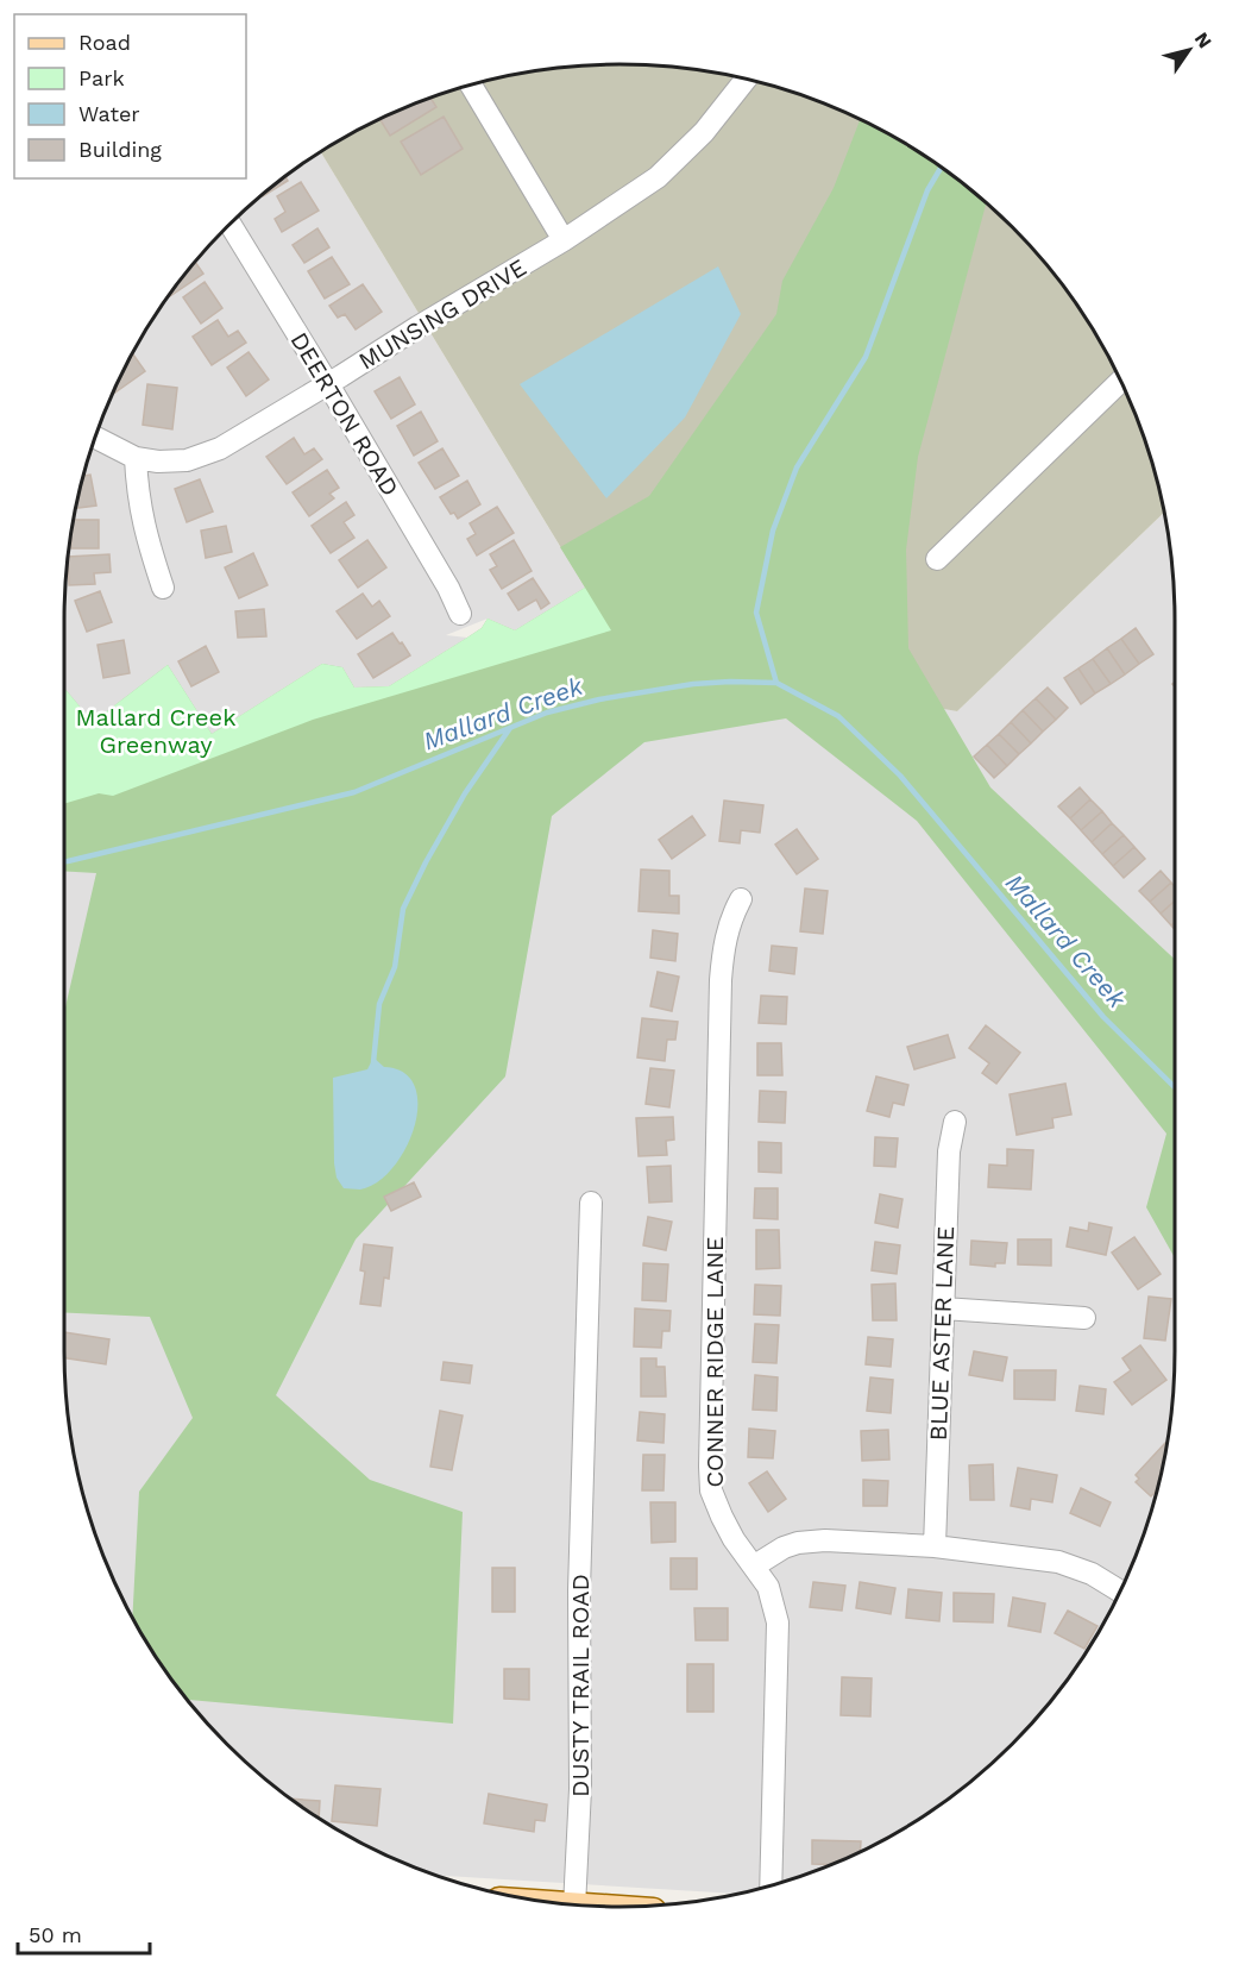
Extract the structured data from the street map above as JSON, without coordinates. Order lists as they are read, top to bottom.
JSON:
{
  "streets": {
    "street": [
      "MUNSING DRIVE",
      "DEERTON ROAD",
      "BLUE ASTER LANE",
      "CONNER RIDGE LANE",
      "DUSTY TRAIL ROAD"
    ]
  },
  "crossings": [
    ["MUNSING DRIVE", "DEERTON ROAD"]
  ],
  "water": ["Mallard Creek"],
  "parks": ["Mallard Creek Greenway"],
  "legend": [
    "Road",
    "Park",
    "Water",
    "Building"
  ],
  "scale_bar": "50 m",
  "north": "top right"
}
